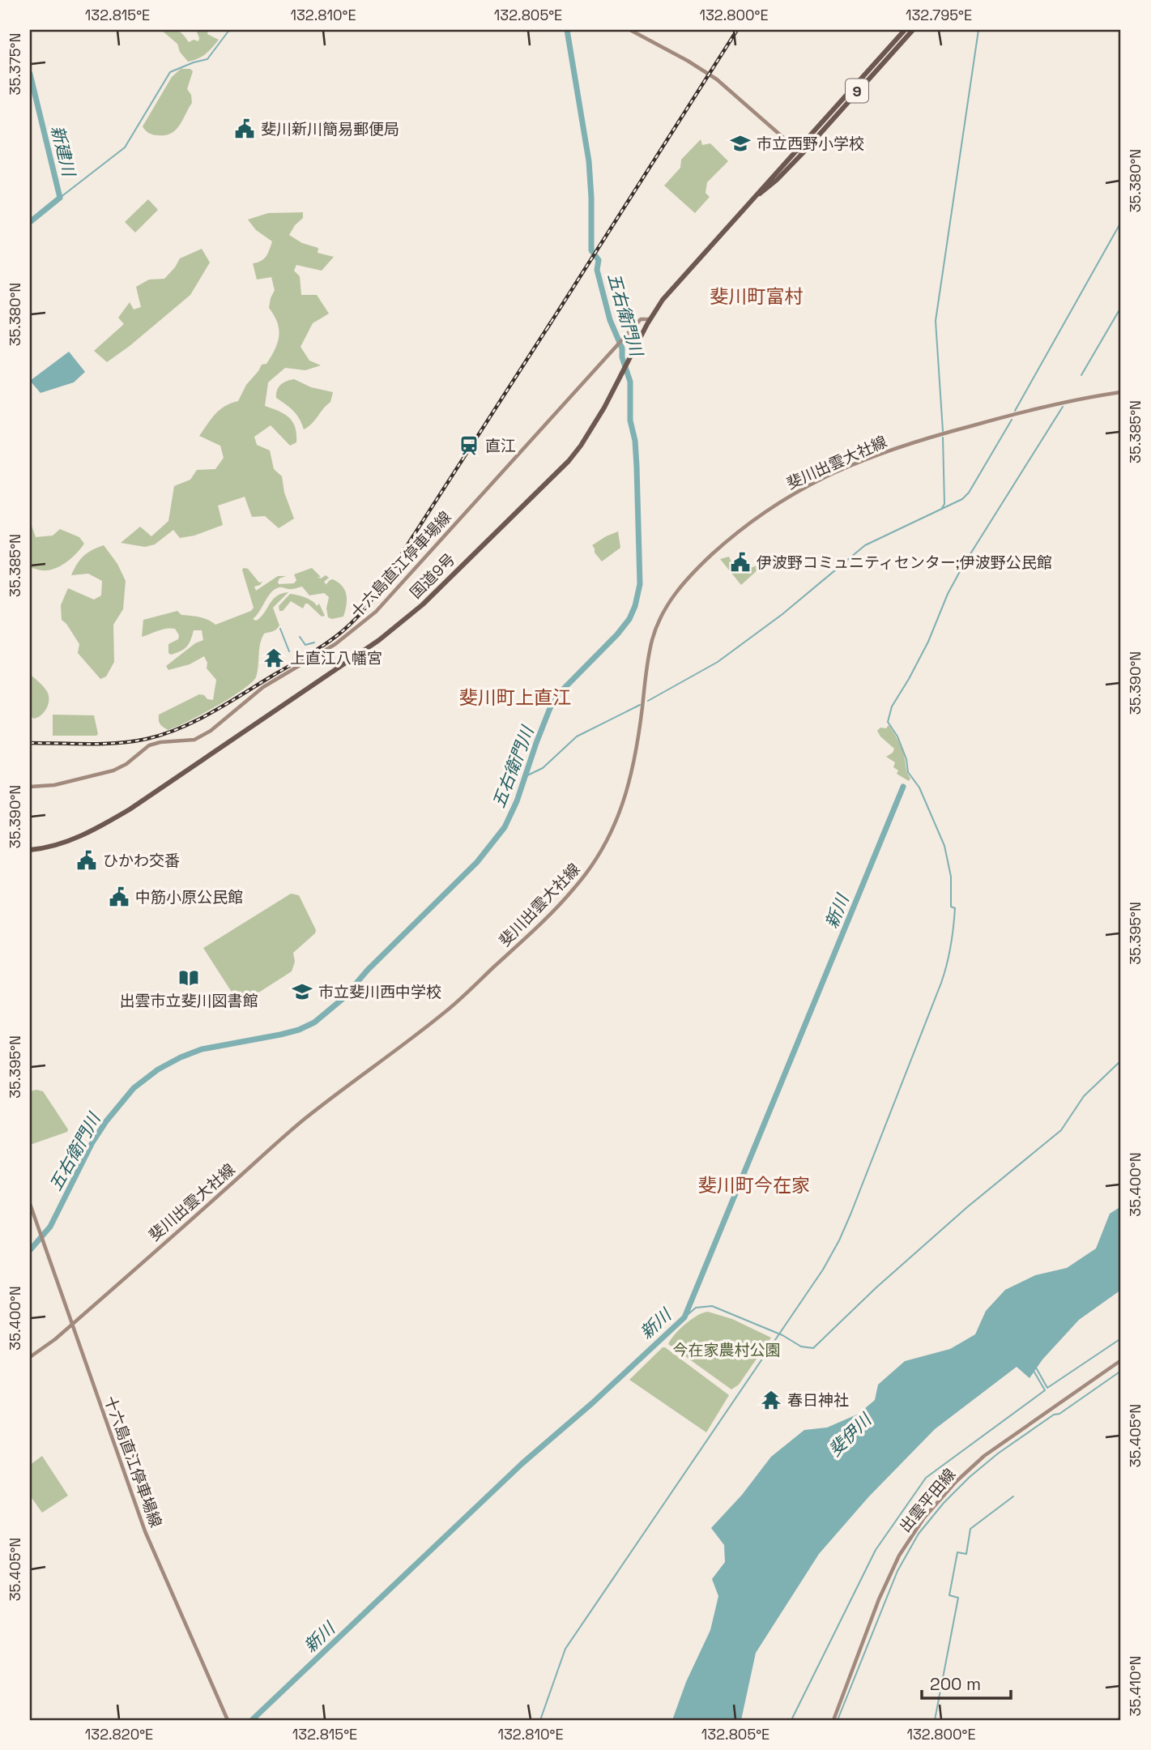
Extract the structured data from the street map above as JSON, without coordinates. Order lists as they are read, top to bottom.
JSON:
{
  "streets": {
    "highway": ["9", "国道9号"],
    "main road": ["斐川出雲大社線", "十六島直江停車場線", "出雲平田線"]
  },
  "crossings": [
    ["斐川出雲大社線", "十六島直江停車場線"],
    ["十六島直江停車場線", "国道9号"]
  ],
  "districts": ["斐川町富村", "斐川町上直江", "斐川町今在家"],
  "water": [
    "新建川",
    "五右衛門川",
    "新川",
    "斐伊川"
  ],
  "parks": ["今在家農村公園"],
  "places": {
    "public building": [
      "斐川新川簡易郵便局",
      "伊波野コミュニティセンター;伊波野公民館",
      "ひかわ交番",
      "中筋小原公民館"
    ],
    "school or university": ["市立西野小学校", "市立斐川西中学校"],
    "station": ["直江"],
    "temple": ["上直江八幡宮", "春日神社"],
    "library": ["出雲市立斐川図書館"]
  },
  "scale_bar": "200 m",
  "coordinates": [
    "132.815°E",
    "132.810°E",
    "132.805°E",
    "132.800°E",
    "132.795°E",
    "35.375°N",
    "35.380°N",
    "35.385°N",
    "35.390°N",
    "35.395°N",
    "35.400°N",
    "35.405°N",
    "35.410°N",
    "132.820°E"
  ]
}
